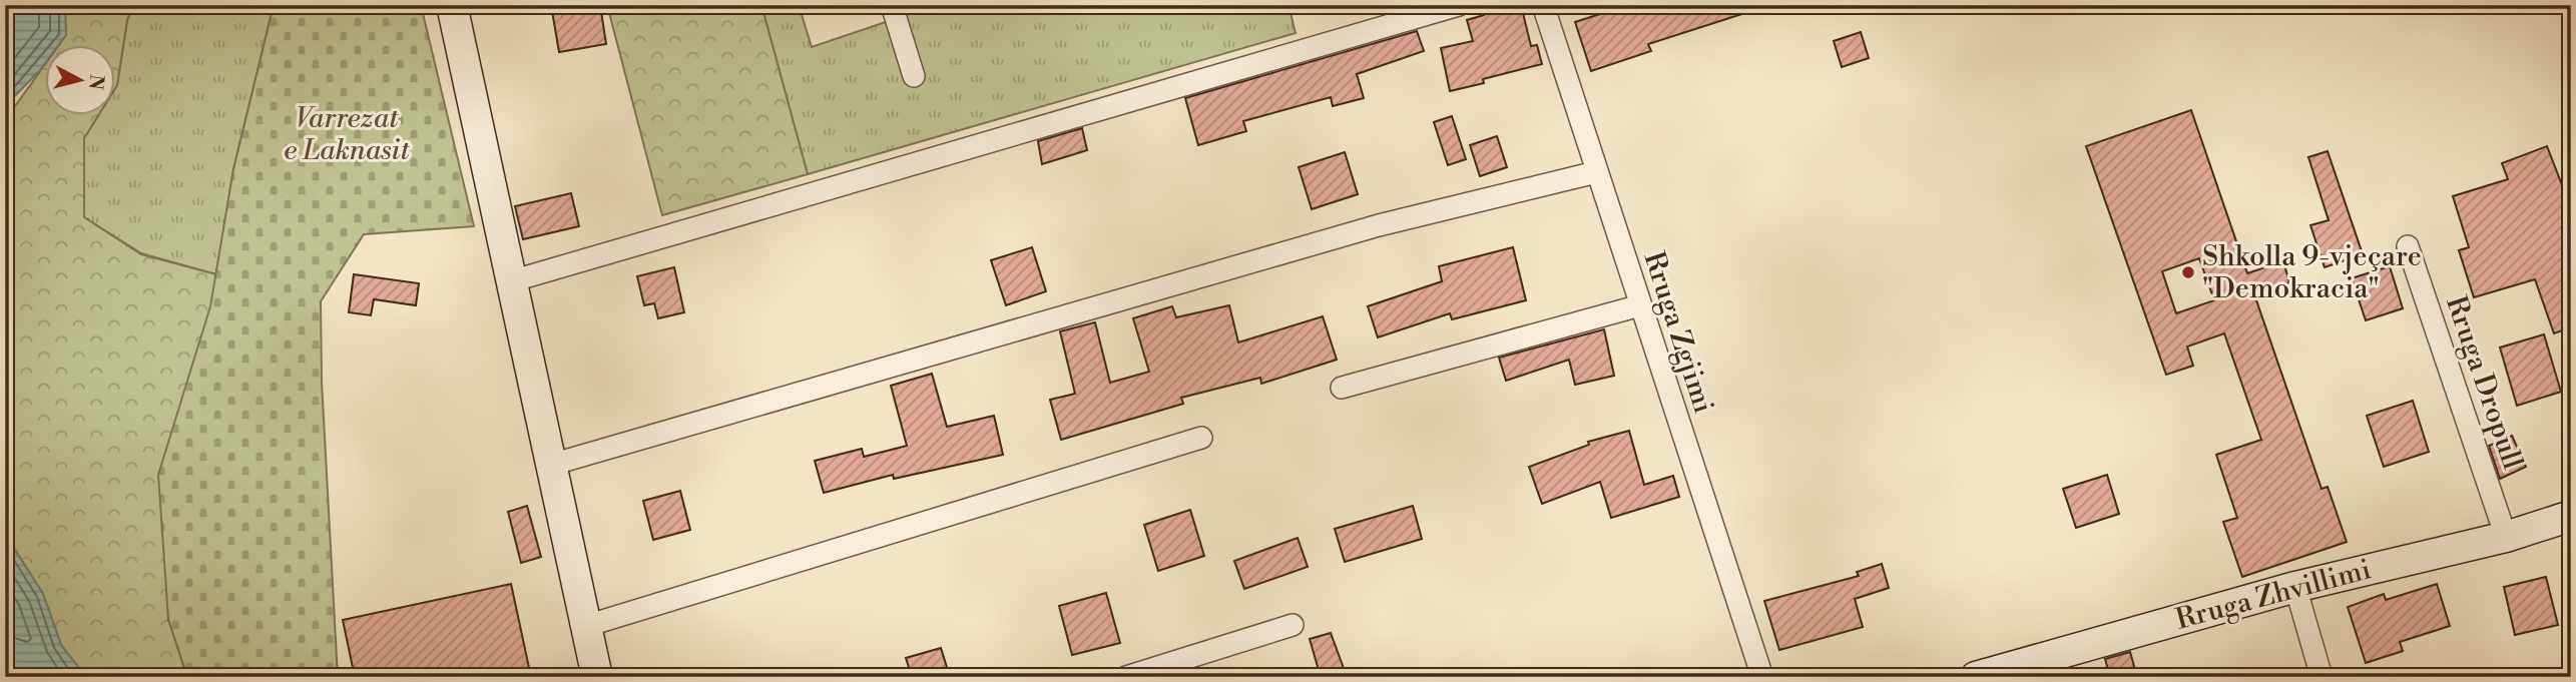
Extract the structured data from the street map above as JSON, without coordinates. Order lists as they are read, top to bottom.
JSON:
{
  "streets": {
    "street": ["Rruga Zgjimi", "Rruga Dropull", "Rruga Zhvillimi"]
  },
  "crossings": [
    ["Rruga Dropull", "Rruga Zhvillimi"]
  ],
  "parks": ["Varrezat e Laknasit"],
  "places": ["Shkolla 9-vjeçare \"Demokracia\""],
  "north": "right"
}
